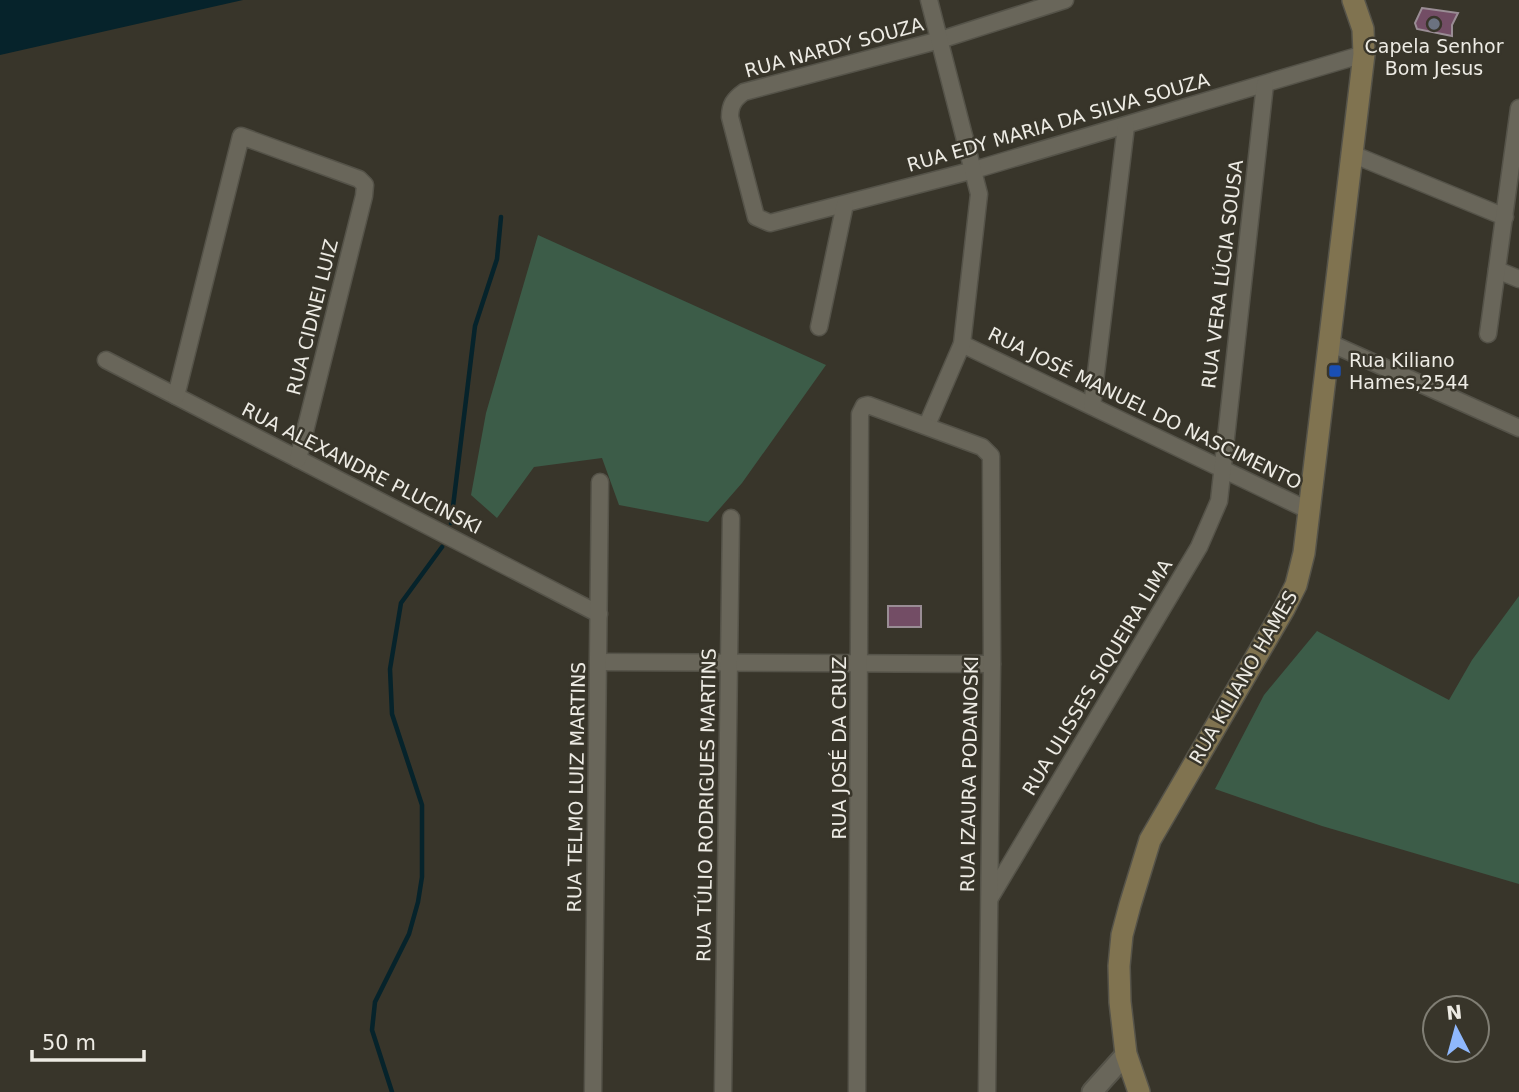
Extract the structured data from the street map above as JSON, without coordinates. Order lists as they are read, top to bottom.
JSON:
{
  "streets": {
    "main road": ["RUA KILIANO HAMES"],
    "street": [
      "RUA NARDY SOUZA",
      "RUA EDY MARIA DA SILVA SOUZA",
      "RUA VERA LÚCIA SOUSA",
      "RUA CIDNEI LUIZ",
      "RUA JOSÉ MANUEL DO NASCIMENTO",
      "RUA ALEXANDRE PLUCINSKI",
      "RUA ULISSES SIQUEIRA LIMA",
      "RUA JOSÉ DA CRUZ",
      "RUA IZAURA PODANOSKI",
      "RUA TELMO LUIZ MARTINS",
      "RUA TÚLIO RODRIGUES MARTINS"
    ]
  },
  "crossings": [
    ["RUA NARDY SOUZA", "RUA EDY MARIA DA SILVA SOUZA"],
    ["RUA EDY MARIA DA SILVA SOUZA", "RUA VERA LÚCIA SOUSA"],
    ["RUA EDY MARIA DA SILVA SOUZA", "RUA KILIANO HAMES"],
    ["RUA VERA LÚCIA SOUSA", "RUA JOSÉ MANUEL DO NASCIMENTO"],
    ["RUA VERA LÚCIA SOUSA", "RUA ULISSES SIQUEIRA LIMA"],
    ["RUA CIDNEI LUIZ", "RUA ALEXANDRE PLUCINSKI"],
    ["RUA JOSÉ MANUEL DO NASCIMENTO", "RUA ULISSES SIQUEIRA LIMA"],
    ["RUA JOSÉ MANUEL DO NASCIMENTO", "RUA KILIANO HAMES"],
    ["RUA ALEXANDRE PLUCINSKI", "RUA TELMO LUIZ MARTINS"],
    ["RUA ULISSES SIQUEIRA LIMA", "RUA IZAURA PODANOSKI"],
    ["RUA JOSÉ DA CRUZ", "RUA IZAURA PODANOSKI"]
  ],
  "places": {
    "other": ["Capela Senhor Bom Jesus"],
    "transit": ["Rua Kiliano Hames,2544"]
  },
  "scale_bar": "50 m",
  "north": "top"
}
